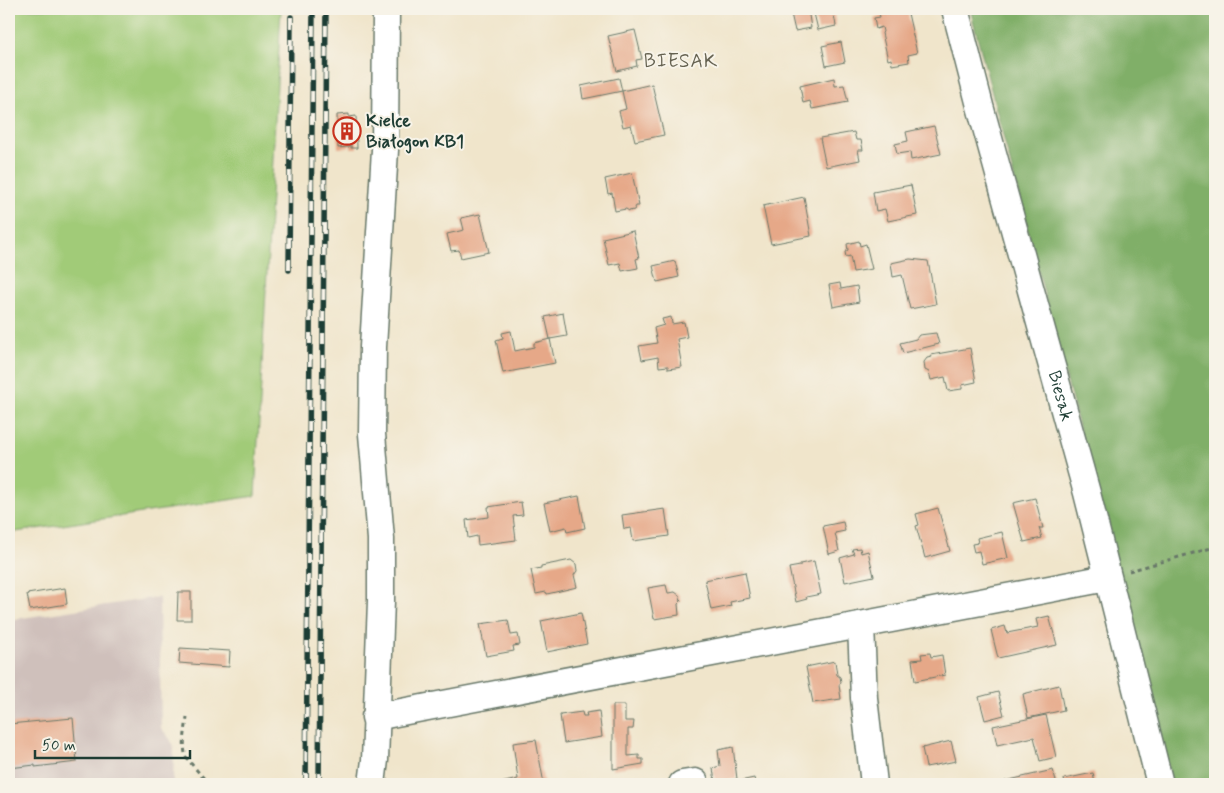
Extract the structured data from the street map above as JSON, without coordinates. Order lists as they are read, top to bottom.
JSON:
{
  "streets": {
    "street": ["Biesak"]
  },
  "districts": ["BIESAK"],
  "places": {
    "building": ["Kielce Białogon KB1"]
  },
  "scale_bar": "50 m"
}
